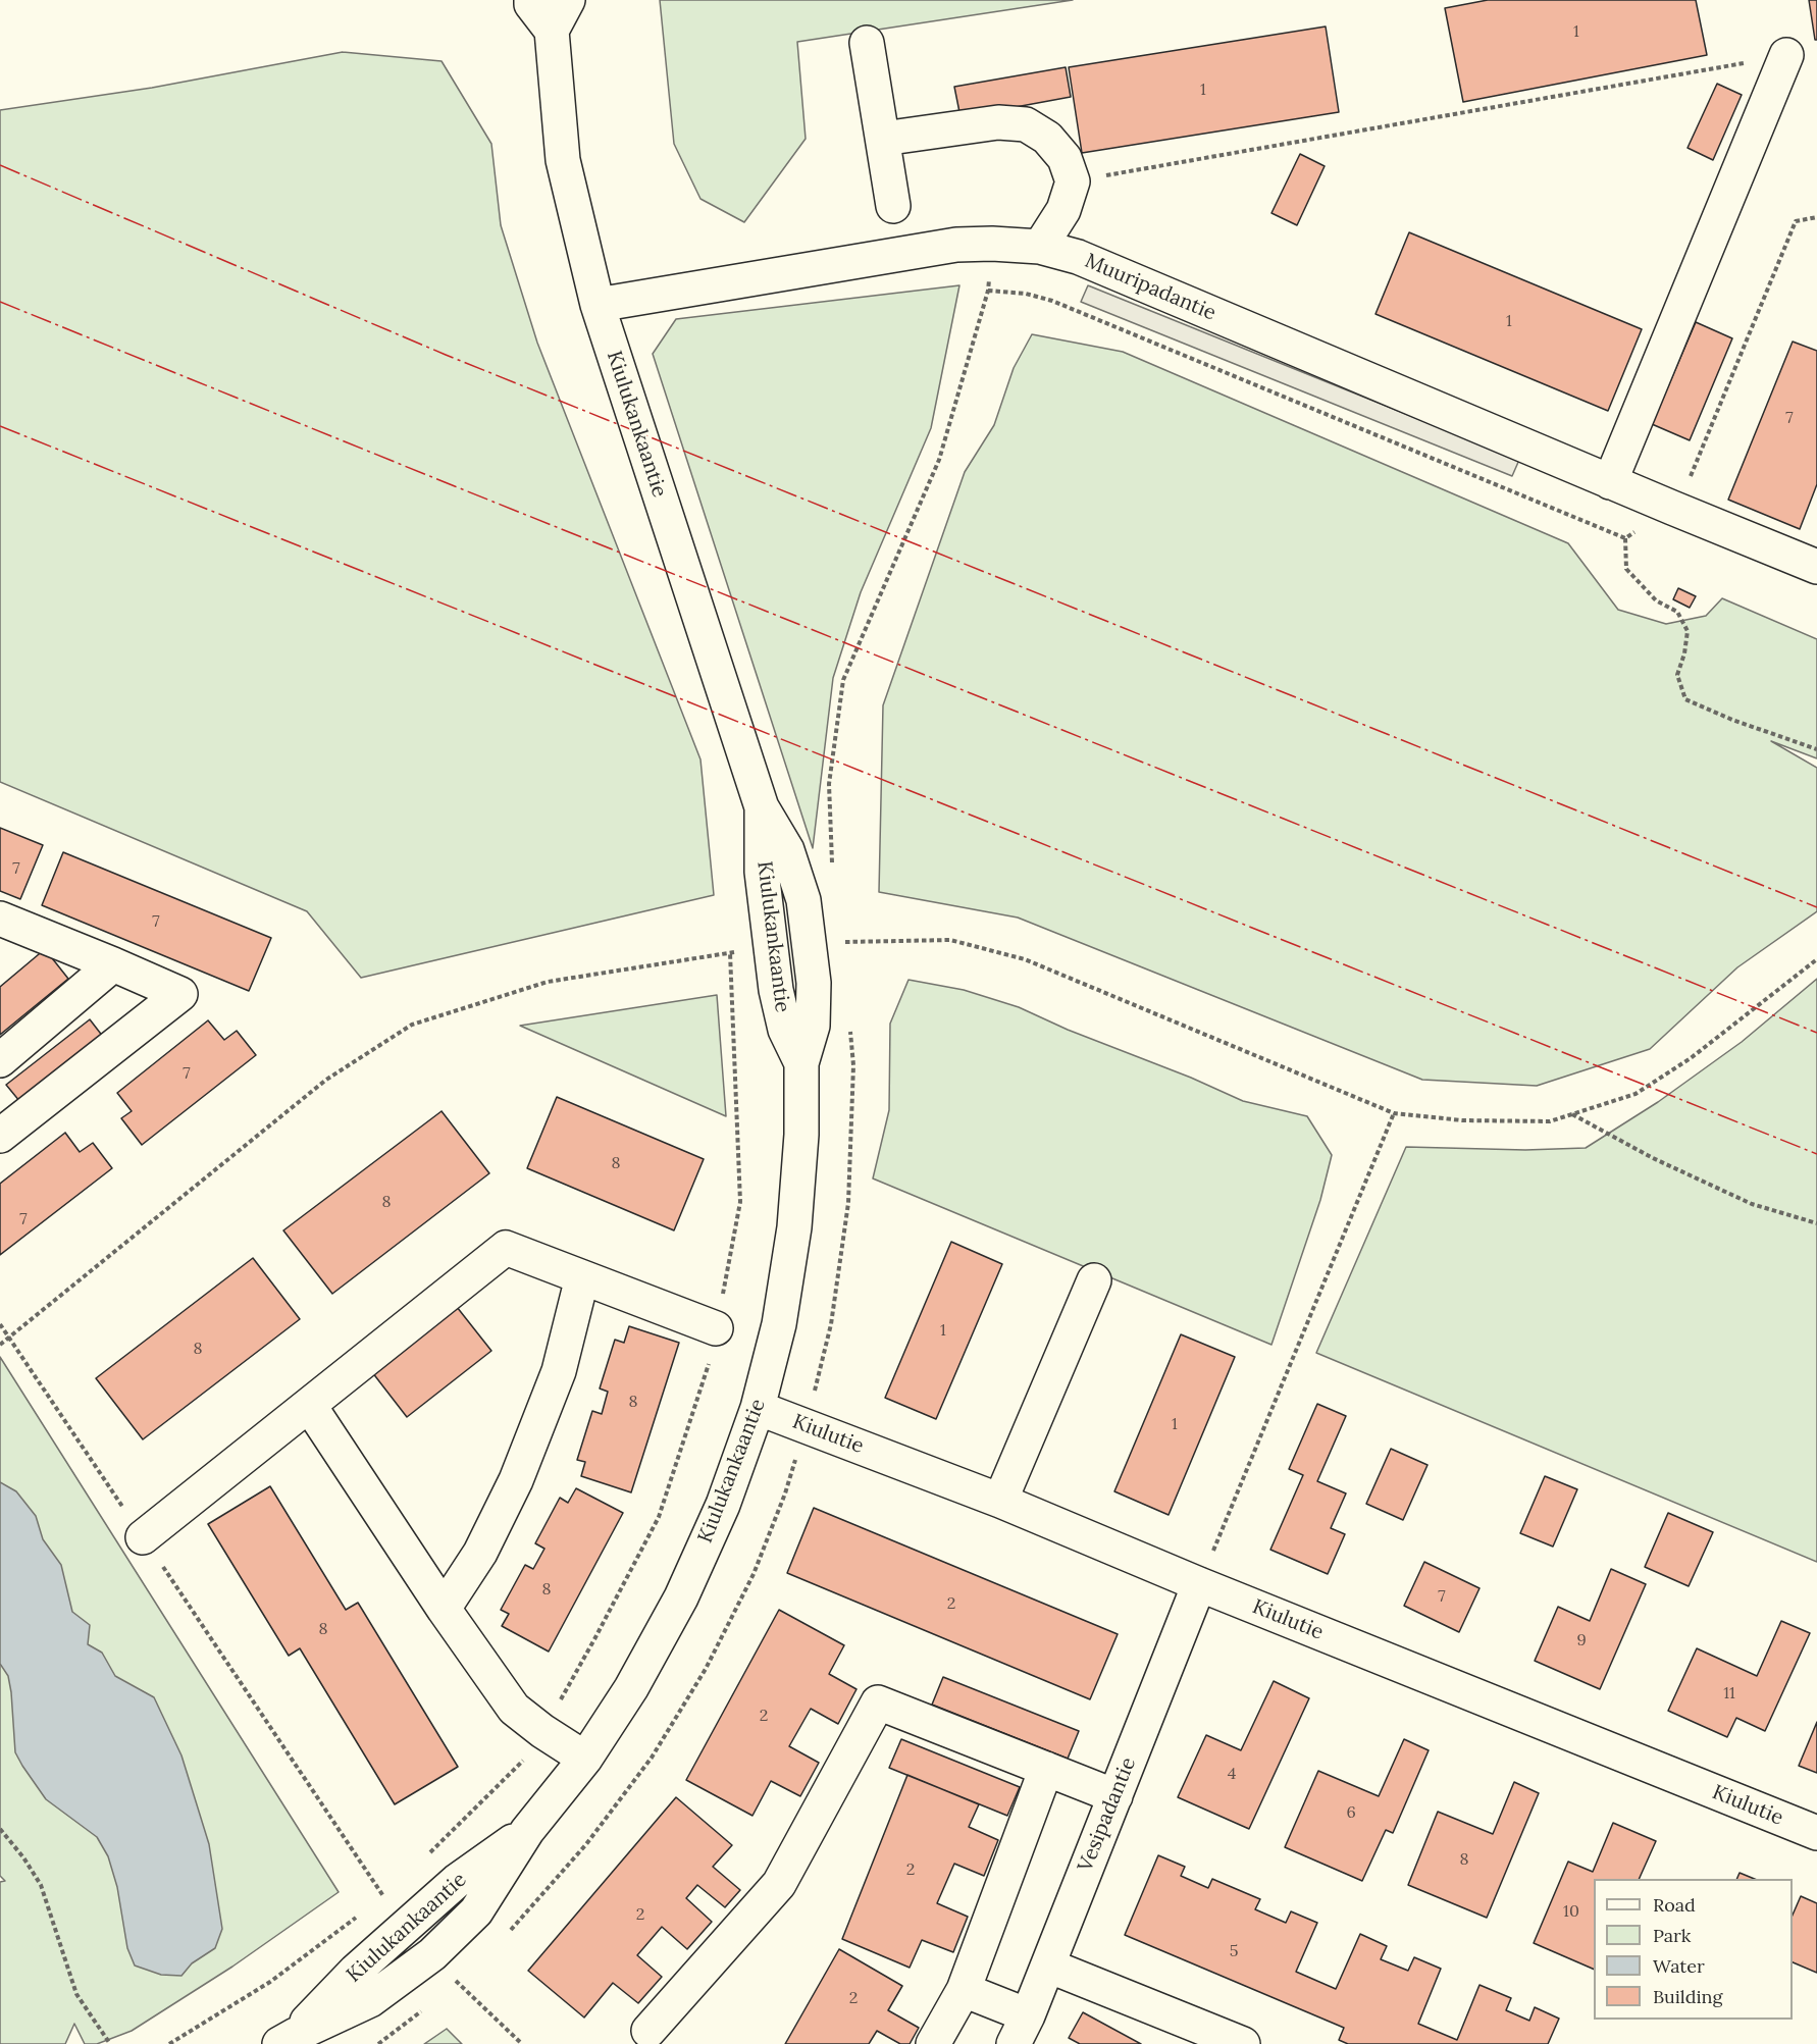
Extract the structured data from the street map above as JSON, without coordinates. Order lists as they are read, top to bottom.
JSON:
{
  "streets": {
    "street": [
      "Muuripadantie",
      "Kiulukankaantie",
      "Kiulutie",
      "Vesipadantie"
    ]
  },
  "crossings": [
    ["Muuripadantie", "Kiulukankaantie"],
    ["Kiulukankaantie", "Kiulutie"],
    ["Kiulutie", "Vesipadantie"]
  ],
  "house_numbers": [
    "1",
    "1",
    "1",
    "7",
    "7",
    "7",
    "7",
    "8",
    "8",
    "7",
    "1",
    "8",
    "8",
    "1",
    "8",
    "7",
    "2",
    "8",
    "9",
    "11",
    "2",
    "4",
    "6",
    "8",
    "2",
    "10",
    "2",
    "5",
    "2"
  ],
  "legend": [
    "Road",
    "Park",
    "Water",
    "Building"
  ]
}
